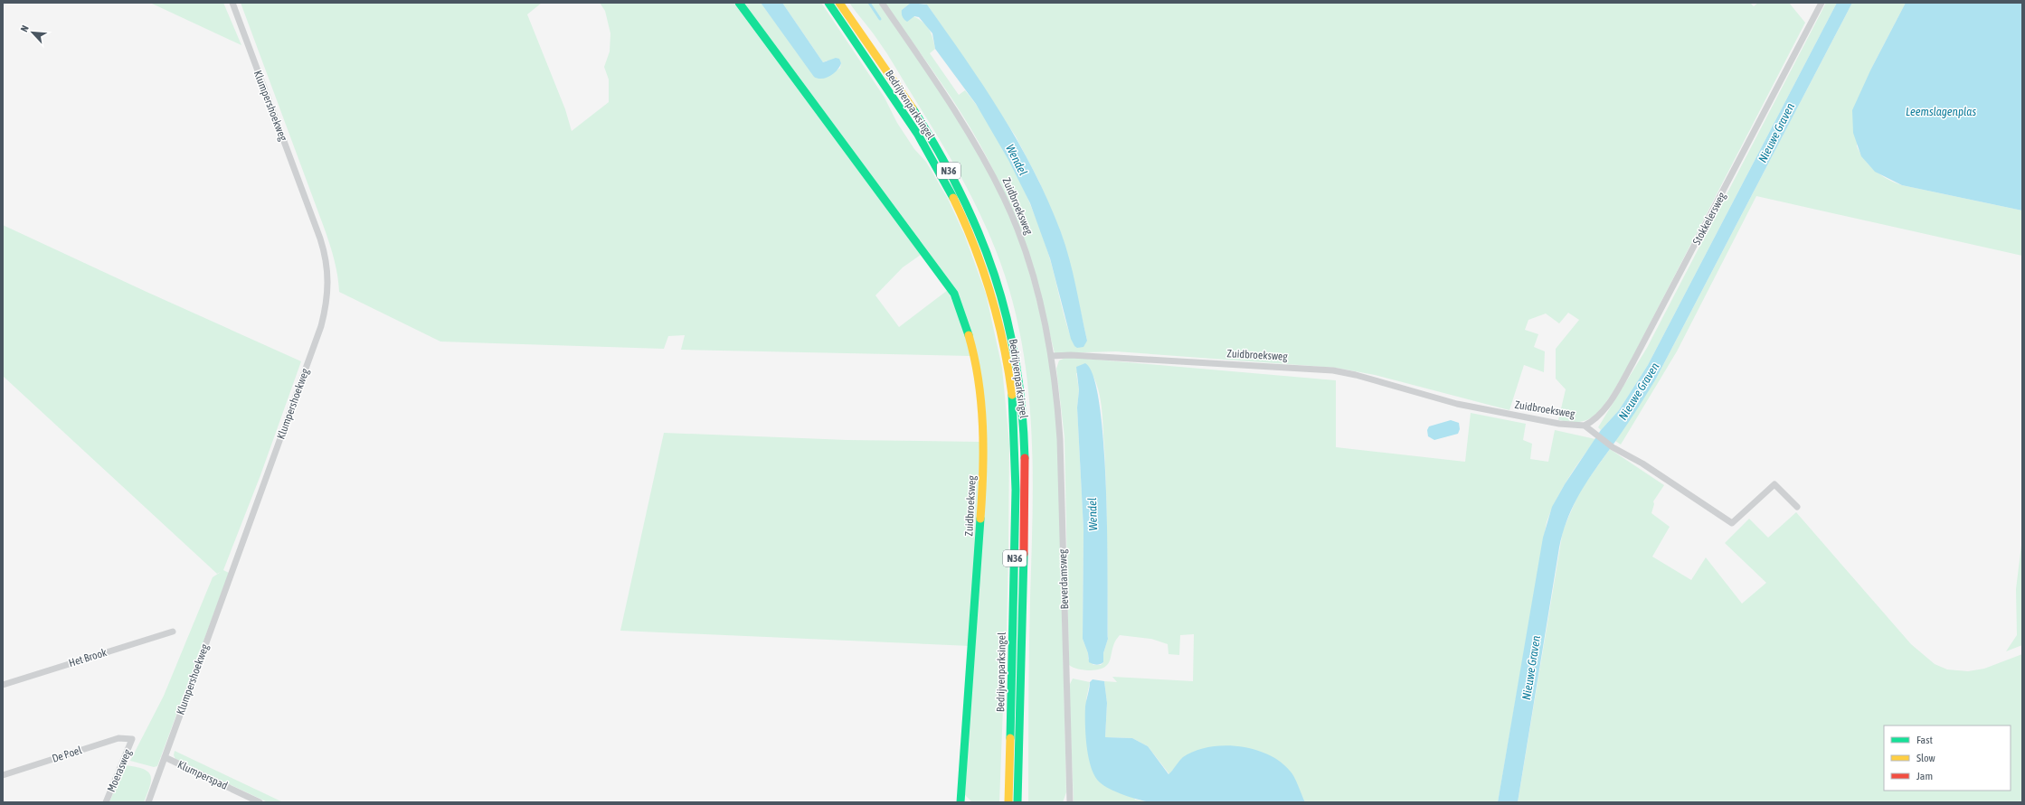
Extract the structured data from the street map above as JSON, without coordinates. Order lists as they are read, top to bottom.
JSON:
{
  "streets": {
    "main road": ["Bedrijvenparksingel", "N36", "Zuidbroeksweg"],
    "street": [
      "Klumpershoekweg",
      "Stokkelersweg",
      "Beverdamsweg",
      "Het Brook",
      "De Poel",
      "Moerasweg",
      "Klumperspad"
    ]
  },
  "crossings": [
    ["Klumpershoekweg", "Klumperspad"],
    ["Zuidbroeksweg", "Stokkelersweg"],
    ["Zuidbroeksweg", "Beverdamsweg"],
    ["De Poel", "Moerasweg"]
  ],
  "water": ["Leemslagenplas", "Nieuwe Graven", "Wendel"],
  "legend": ["Fast", "Slow", "Jam"],
  "north": "top left"
}
